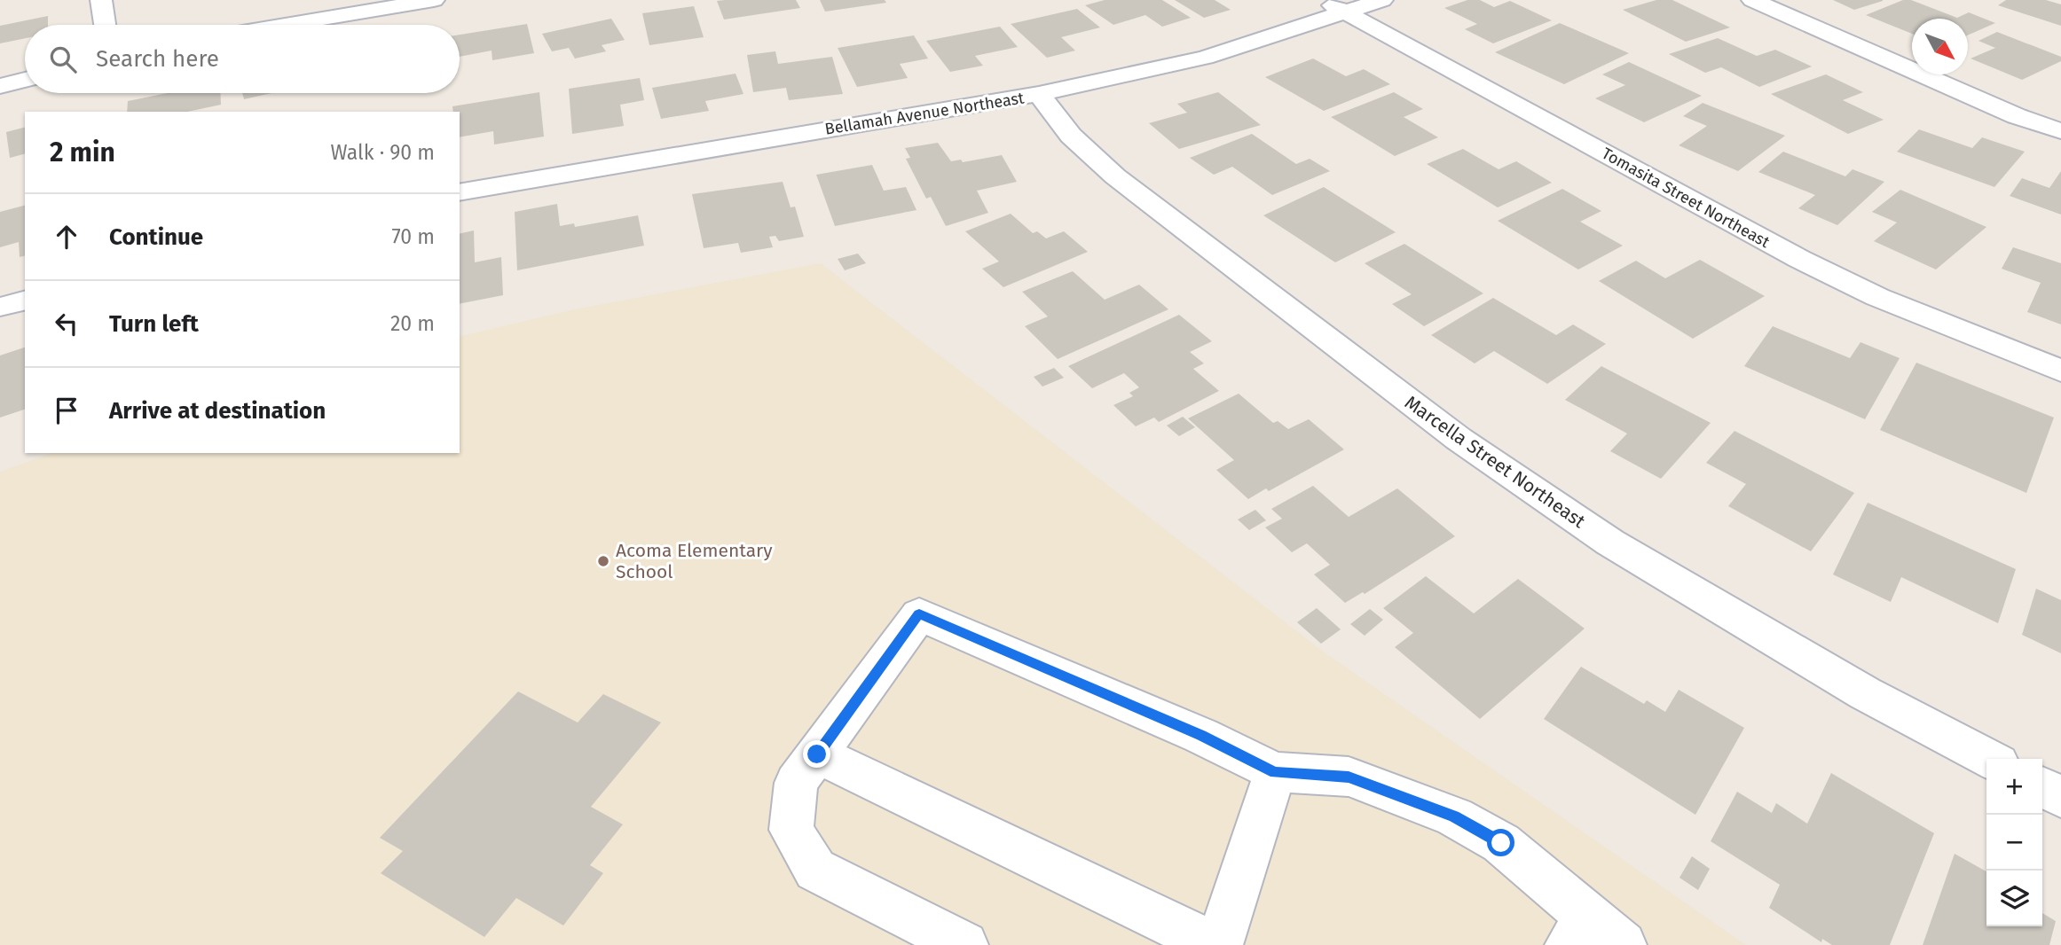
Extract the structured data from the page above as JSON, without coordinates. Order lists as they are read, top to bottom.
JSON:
{
  "streets": {
    "street": ["Bellamah Avenue Northeast", "Tomasita Street Northeast", "Marcella Street Northeast"]
  },
  "crossings": [
    ["Bellamah Avenue Northeast", "Tomasita Street Northeast"],
    ["Bellamah Avenue Northeast", "Marcella Street Northeast"]
  ],
  "places": ["Acoma Elementary School"],
  "north": "bottom right",
  "page": {
    "search": "Search here",
    "heading": ["2 min", "Walk · 90 m"],
    "list": [
      ["Continue", "70 m"],
      ["Turn left", "20 m"],
      "Arrive at destination"
    ],
    "map_buttons": ["+", "−"]
  }
}
